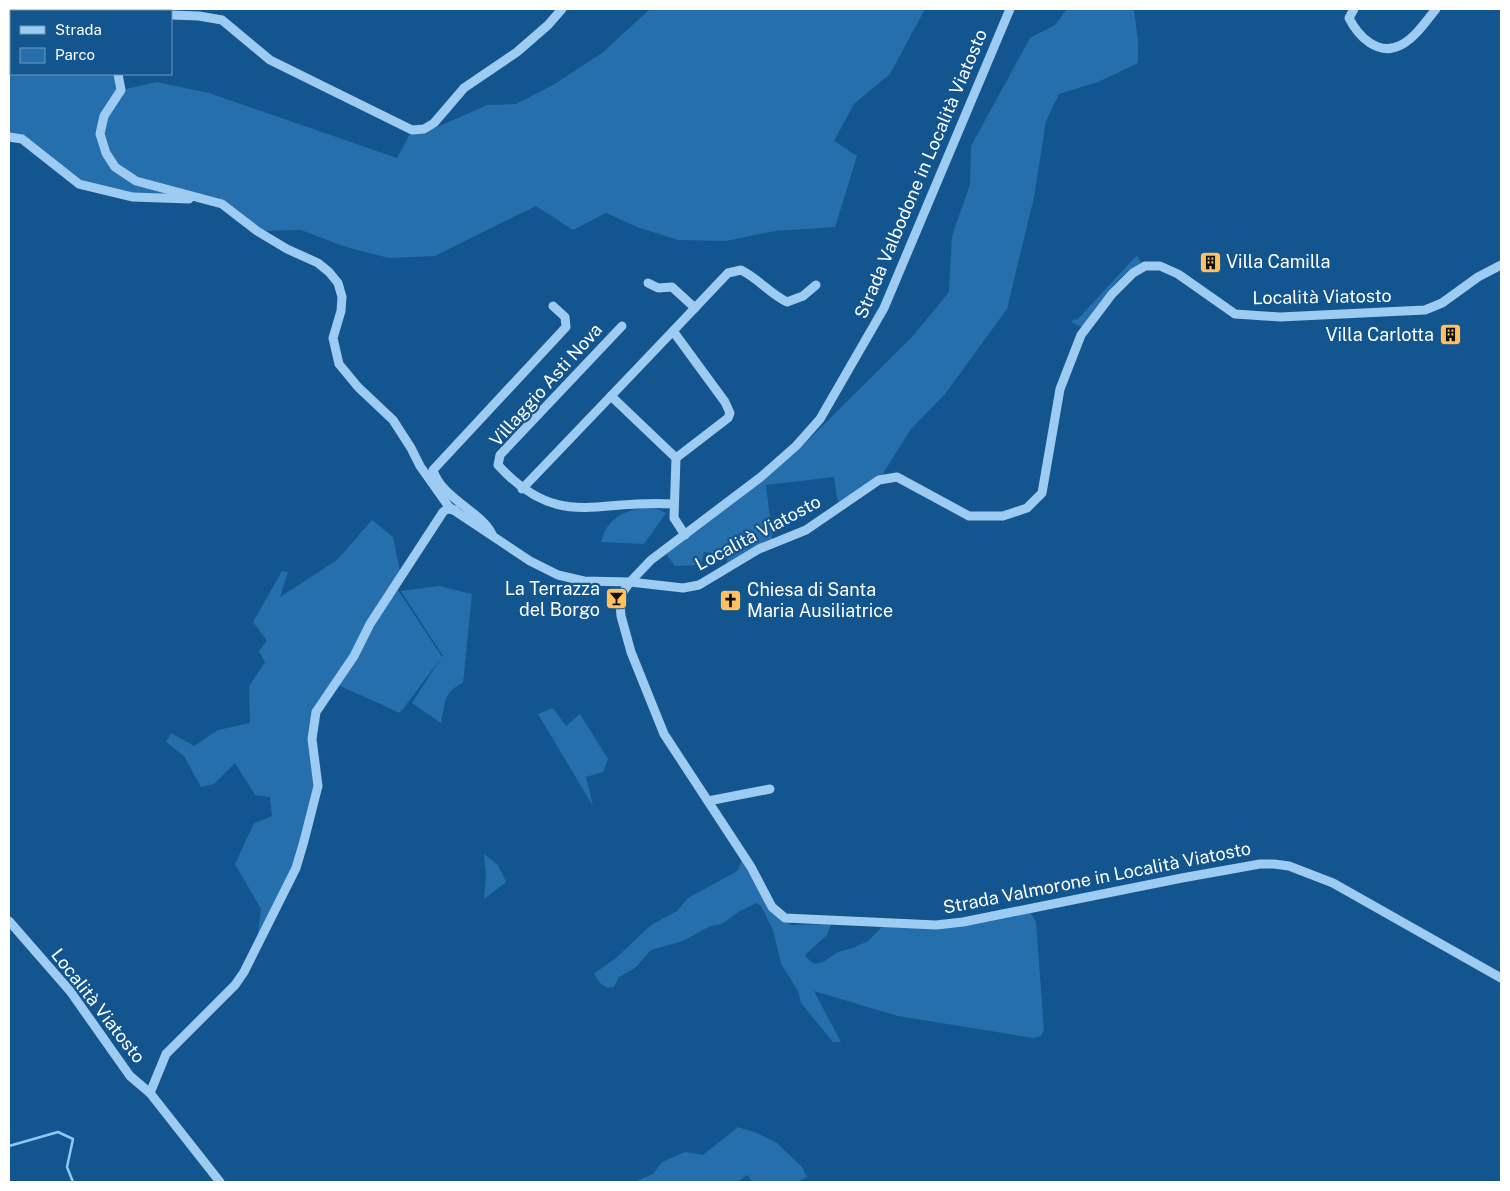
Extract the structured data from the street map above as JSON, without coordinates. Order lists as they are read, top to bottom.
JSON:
{
  "streets": {
    "street": [
      "Strada Valbodone in Località Viatosto",
      "Località Viatosto",
      "Villaggio Asti Nova",
      "Strada Valmorone in Località Viatosto"
    ]
  },
  "crossings": [
    ["Strada Valbodone in Località Viatosto", "Località Viatosto"],
    ["Strada Valbodone in Località Viatosto", "Strada Valmorone in Località Viatosto"],
    ["Località Viatosto", "Strada Valmorone in Località Viatosto"]
  ],
  "places": {
    "building": ["Villa Camilla", "Villa Carlotta"],
    "bar": ["La Terrazza del Borgo"],
    "church": ["Chiesa di Santa Maria Ausiliatrice"]
  },
  "legend": ["Strada", "Parco"]
}
